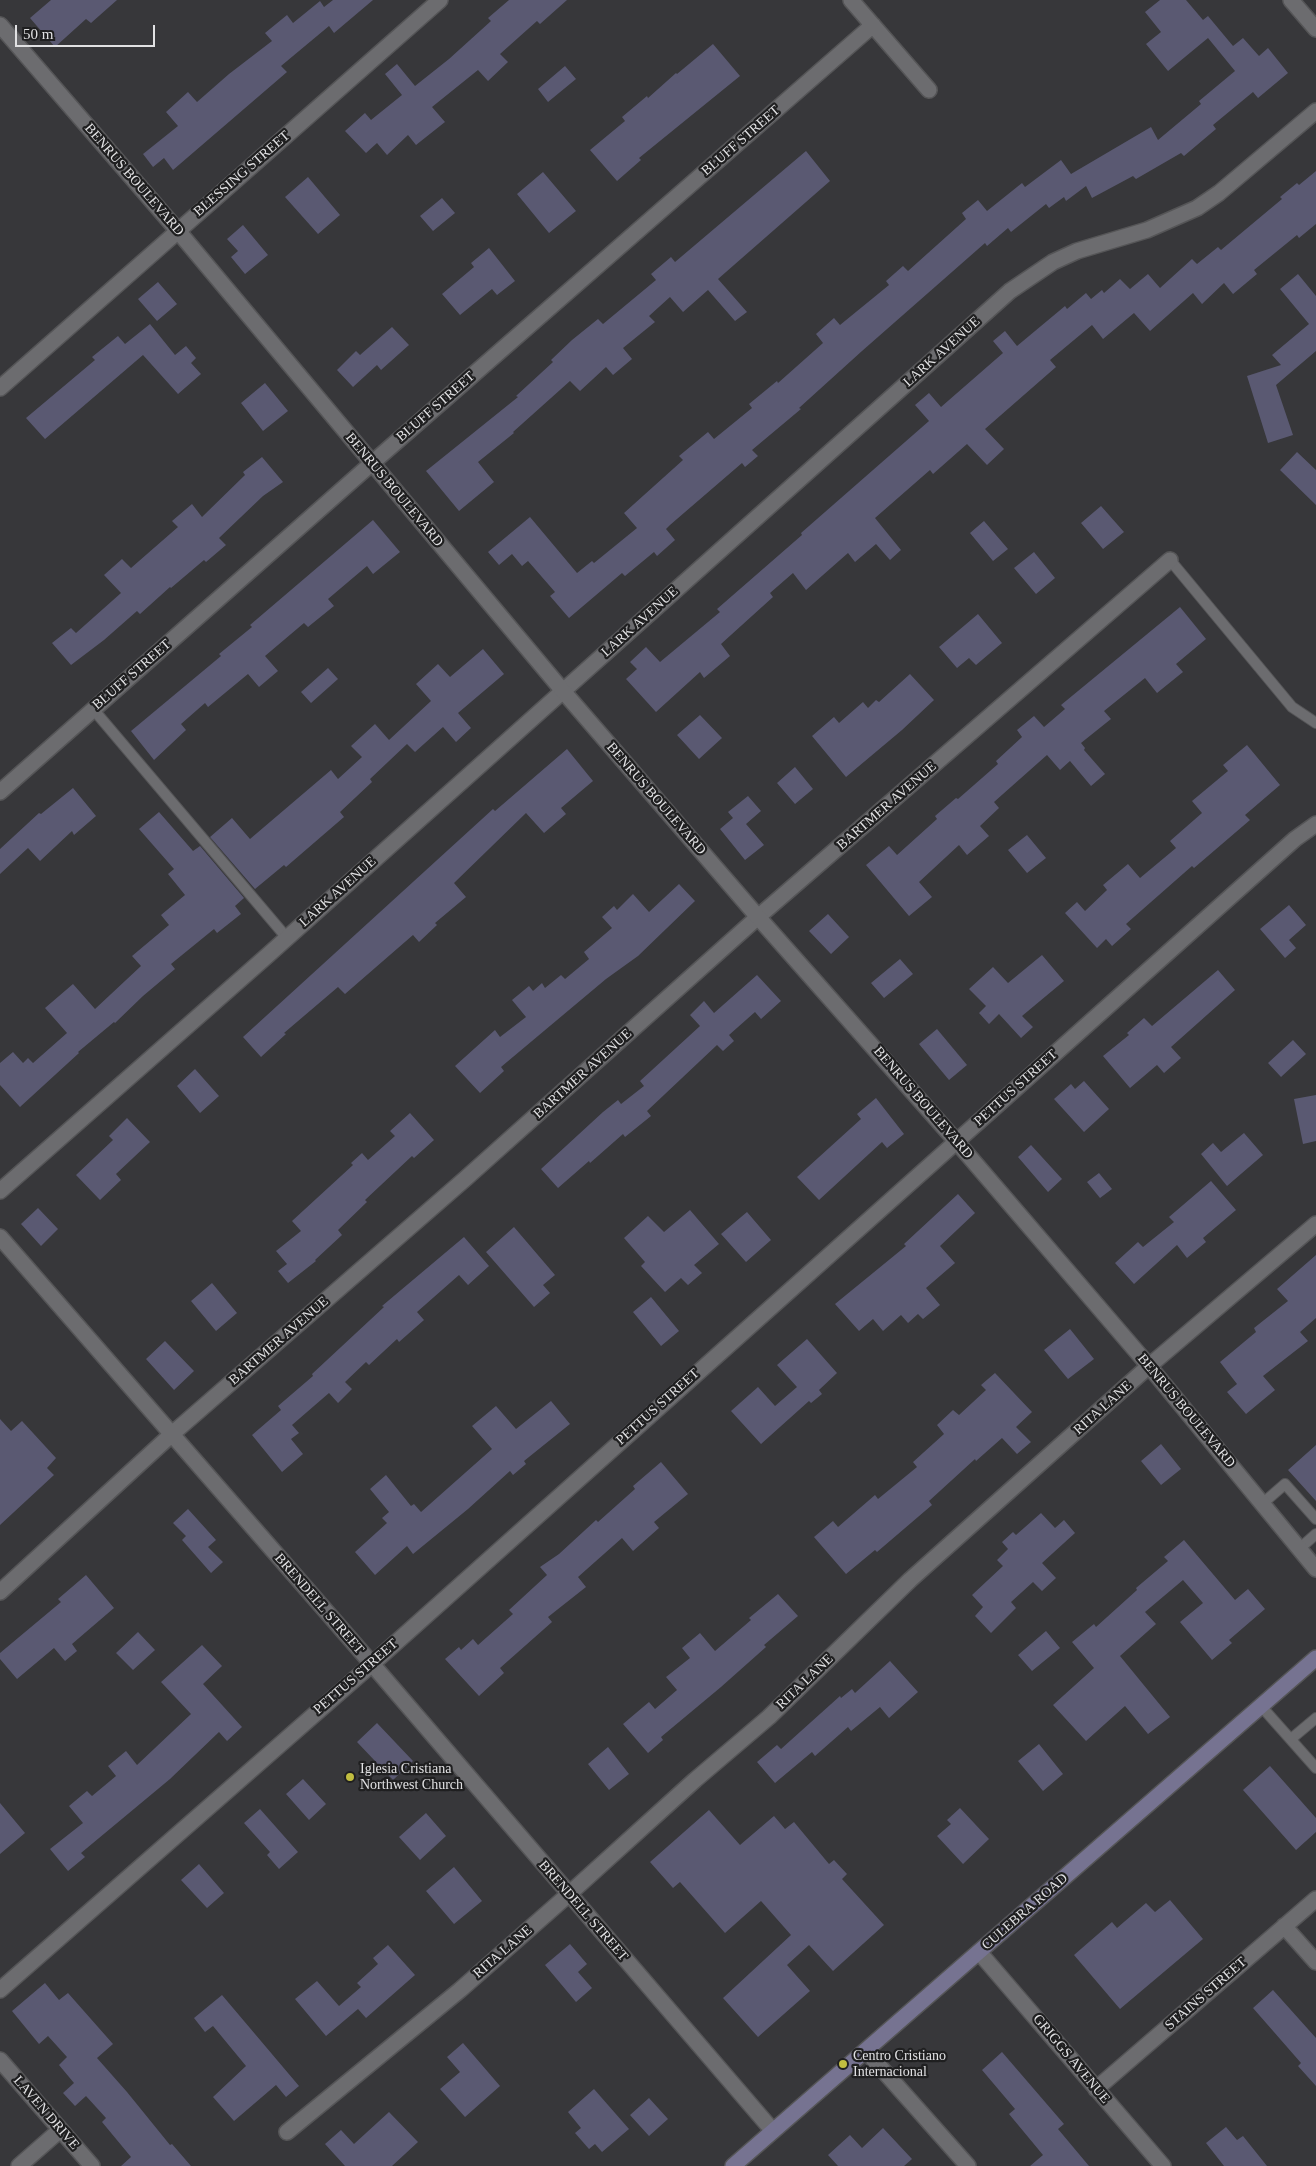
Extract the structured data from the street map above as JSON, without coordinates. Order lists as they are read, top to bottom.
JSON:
{
  "streets": {
    "main road": ["CULEBRA ROAD"],
    "street": [
      "BLUFF STREET",
      "BLESSING STREET",
      "BENRUS BOULEVARD",
      "LARK AVENUE",
      "BARTMER AVENUE",
      "PETTUS STREET",
      "RITA LANE",
      "BRENDELL STREET",
      "STAINS STREET",
      "GRIGGS AVENUE",
      "LAVEN DRIVE"
    ]
  },
  "crossings": [
    ["BLUFF STREET", "BENRUS BOULEVARD"],
    ["BLESSING STREET", "BENRUS BOULEVARD"],
    ["BENRUS BOULEVARD", "LARK AVENUE"],
    ["BENRUS BOULEVARD", "BARTMER AVENUE"],
    ["BENRUS BOULEVARD", "PETTUS STREET"],
    ["BENRUS BOULEVARD", "RITA LANE"],
    ["BARTMER AVENUE", "BRENDELL STREET"],
    ["PETTUS STREET", "BRENDELL STREET"],
    ["RITA LANE", "BRENDELL STREET"],
    ["BRENDELL STREET", "CULEBRA ROAD"],
    ["CULEBRA ROAD", "GRIGGS AVENUE"],
    ["STAINS STREET", "GRIGGS AVENUE"]
  ],
  "places": ["Iglesia Cristiana Northwest Church", "Centro Cristiano Internacional"],
  "scale_bar": "50 m"
}
